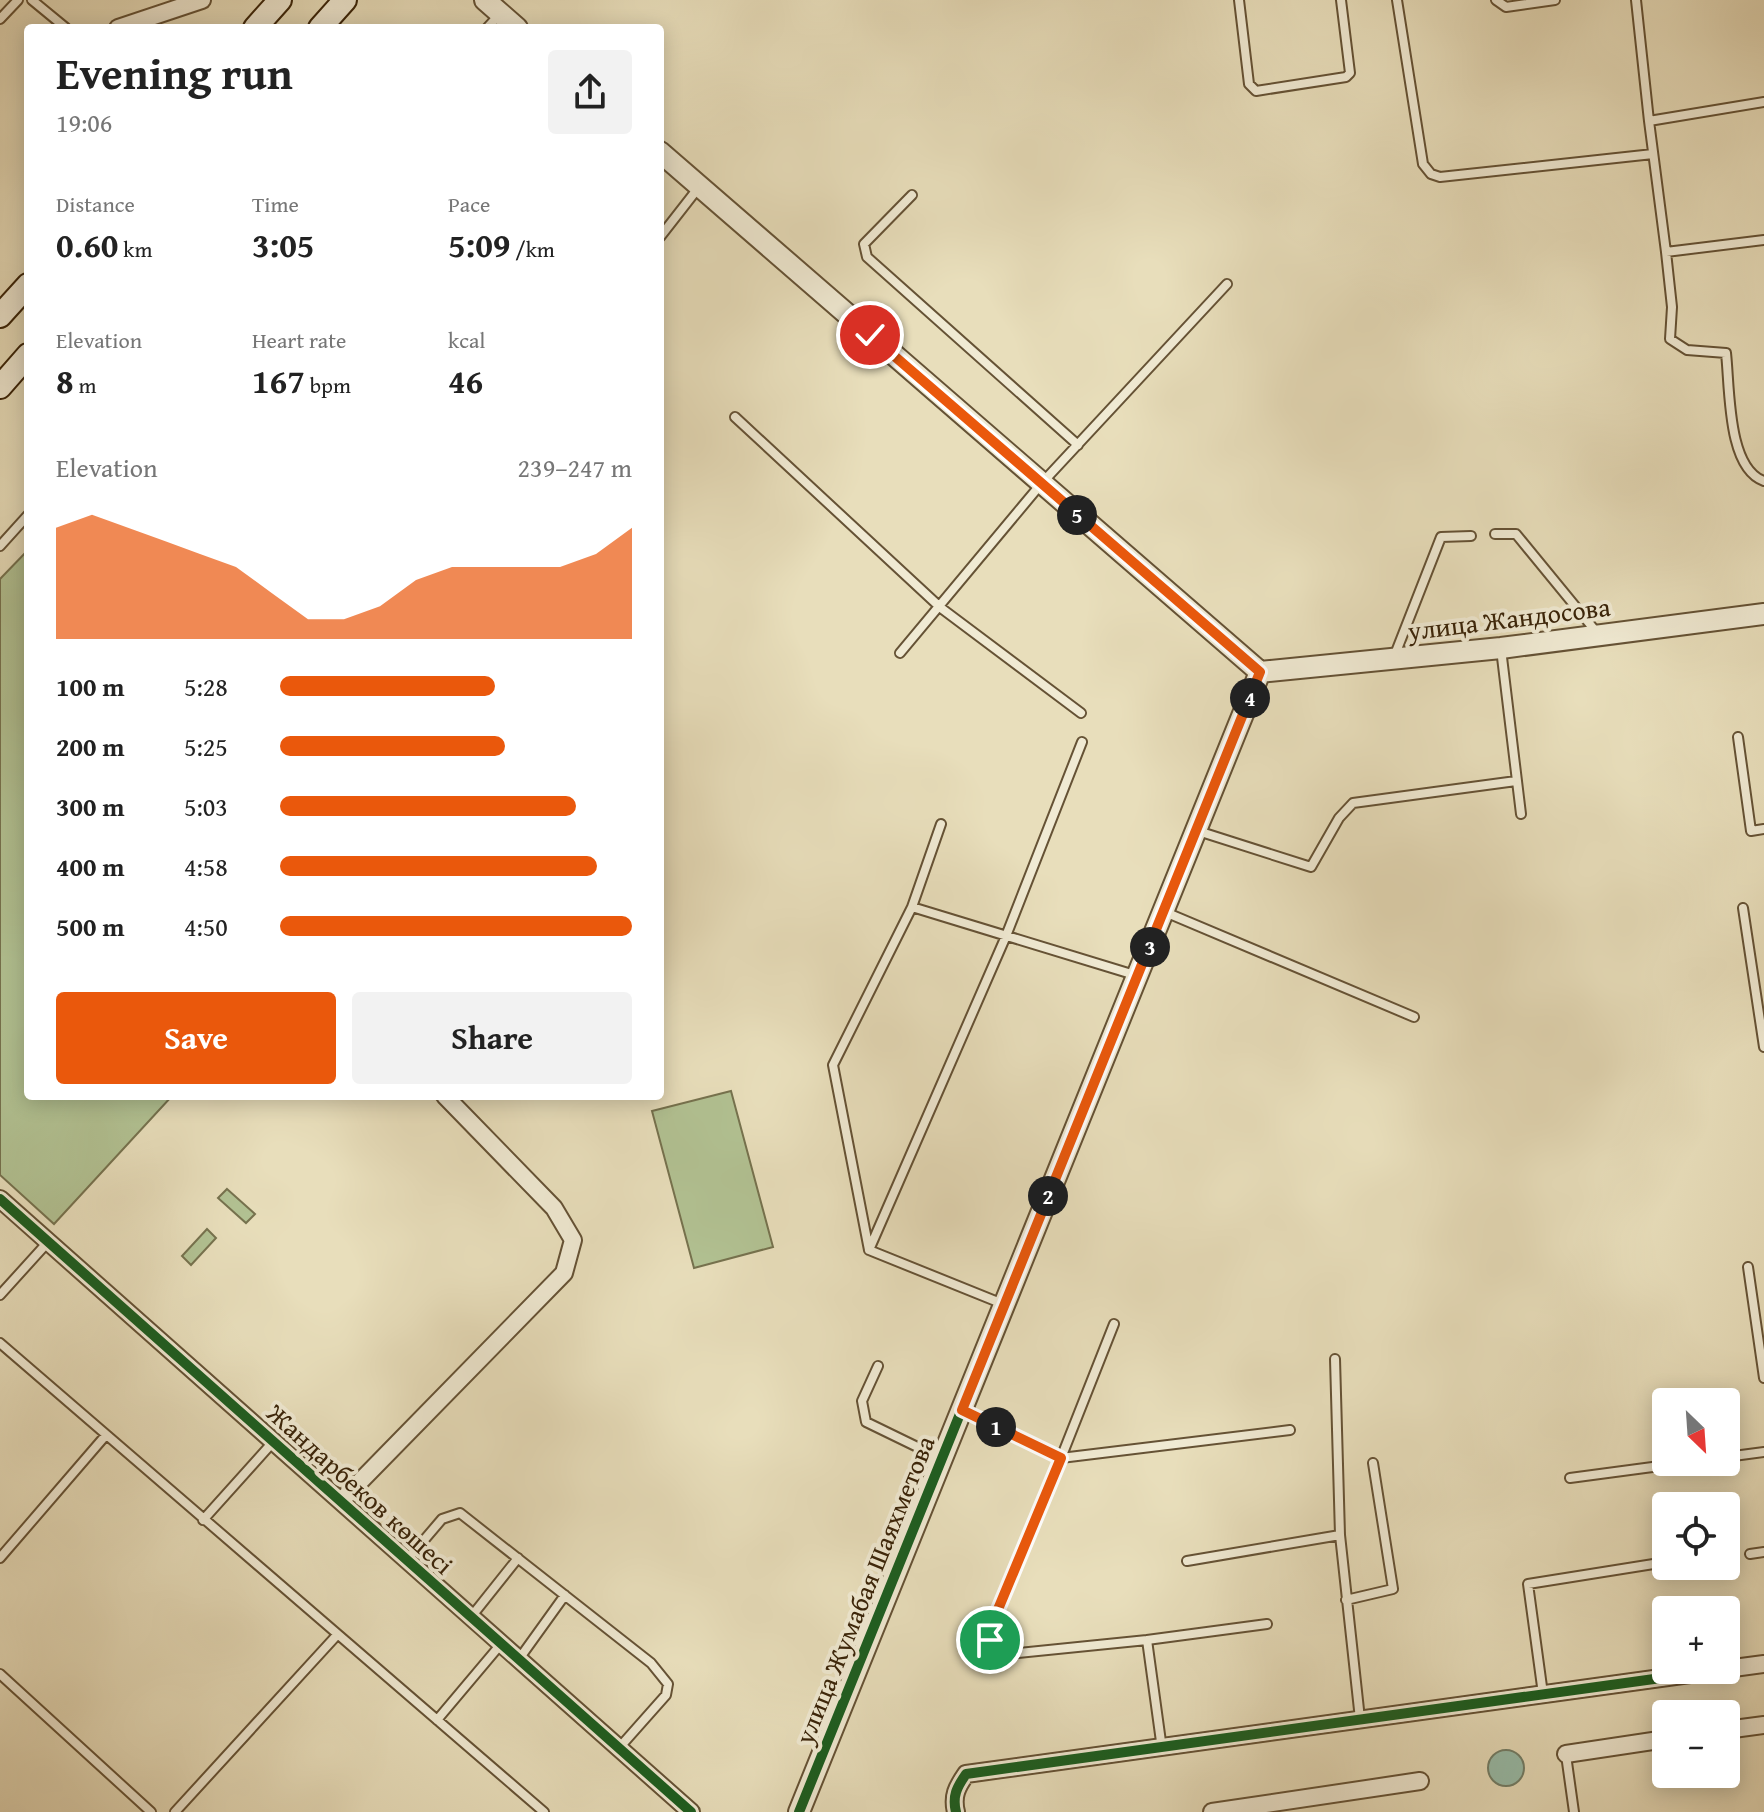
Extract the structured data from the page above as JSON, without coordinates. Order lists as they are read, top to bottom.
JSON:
{
  "streets": {
    "street": ["улица Жандосова", "Жандарбеков көшесі", "улица Жумабая Шаяхметова"]
  },
  "crossings": [
    ["улица Жандосова", "улица Жумабая Шаяхметова"]
  ],
  "north": "bottom right",
  "page": {
    "heading": ["Evening run", "19:06"],
    "stats": [
      ["Distance", "0.60 km"],
      ["Time", "3:05"],
      ["Pace", "5:09 /km"],
      ["Elevation", "8 m"],
      ["Heart rate", "167 bpm"],
      ["kcal", "46"]
    ],
    "chart": ["Elevation", "239–247 m"],
    "pins": [
      "5",
      "4",
      "3",
      "2",
      "1"
    ],
    "list": [
      {
        "name": "100 m",
        "note": "5:28"
      },
      {
        "name": "200 m",
        "note": "5:25"
      },
      {
        "name": "300 m",
        "note": "5:03"
      },
      {
        "name": "400 m",
        "note": "4:58"
      },
      {
        "name": "500 m",
        "note": "4:50"
      }
    ],
    "buttons": ["Save", "Share"],
    "map_buttons": ["+", "−"]
  }
}
